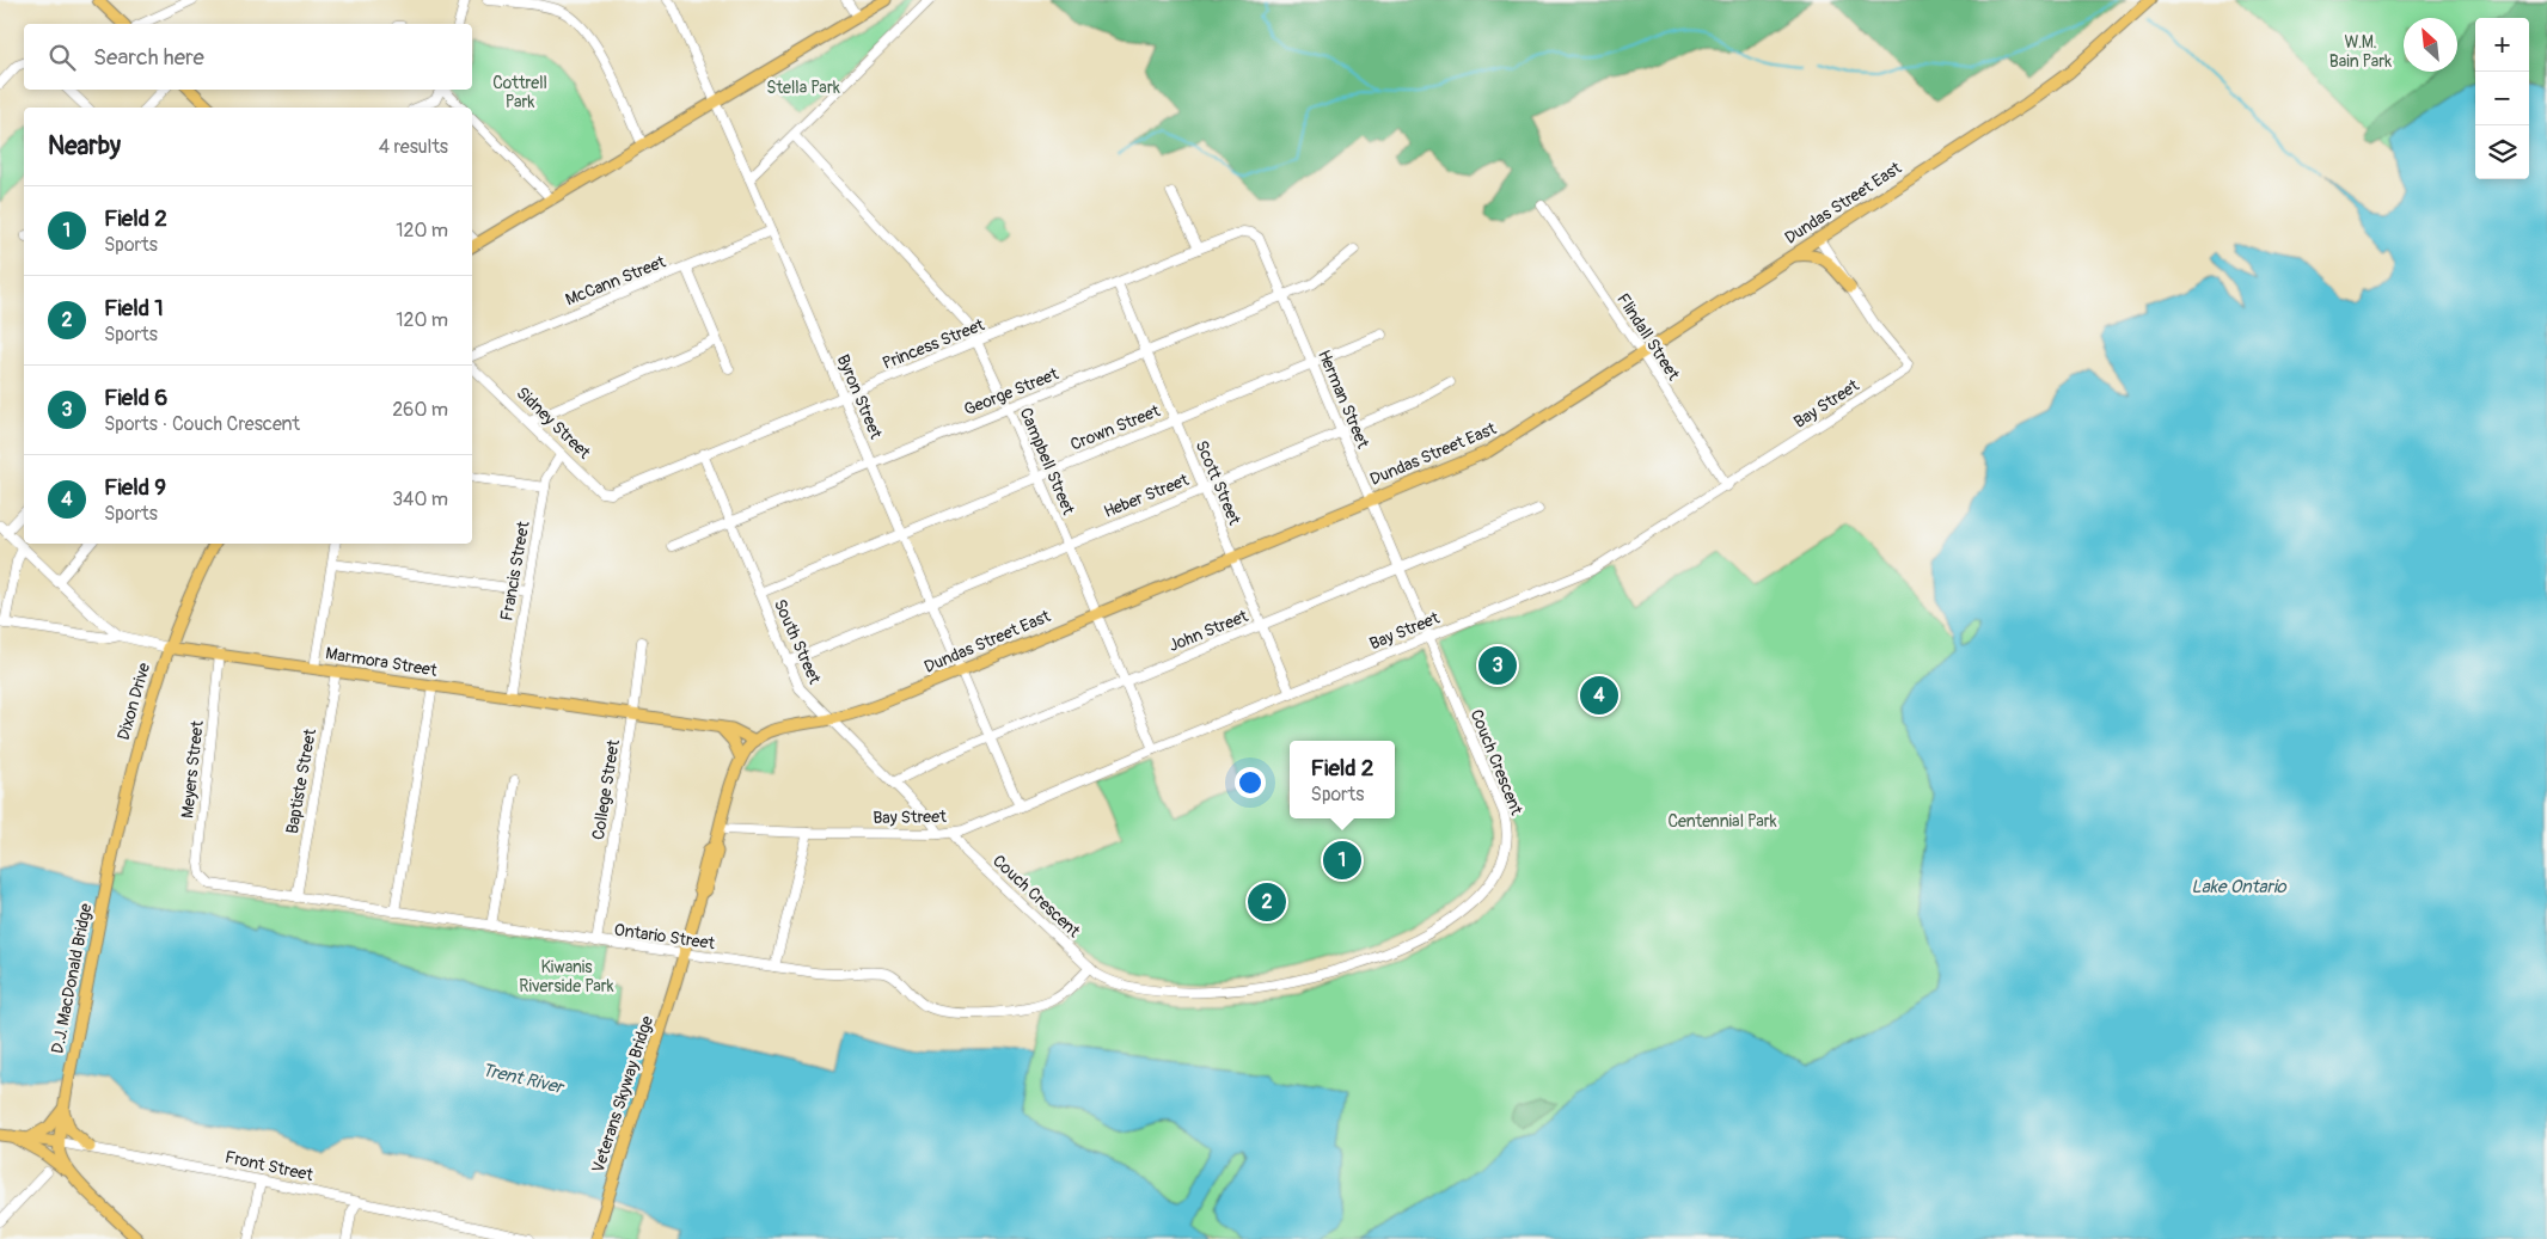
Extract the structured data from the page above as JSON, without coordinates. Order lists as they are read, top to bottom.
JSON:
{
  "streets": {
    "main road": [
      "Dundas Street East",
      "Marmora Street",
      "Dixon Drive",
      "D.J. MacDonald Bridge",
      "Veterans Skyway Bridge",
      "Front Street"
    ],
    "street": [
      "McCann Street",
      "Flindall Street",
      "Princess Street",
      "George Street",
      "Byron Street",
      "Herman Street",
      "Bay Street",
      "Sidney Street",
      "Crown Street",
      "Campbell Street",
      "Scott Street",
      "Heber Street",
      "Francis Street",
      "John Street",
      "South Street",
      "Couch Crescent",
      "Meyers Street",
      "Baptiste Street",
      "College Street",
      "Ontario Street"
    ]
  },
  "crossings": [
    ["Dundas Street East", "Flindall Street"],
    ["Dundas Street East", "Byron Street"],
    ["Dundas Street East", "Herman Street"],
    ["Dundas Street East", "Bay Street"],
    ["Dundas Street East", "Campbell Street"],
    ["Dundas Street East", "Scott Street"],
    ["Dundas Street East", "South Street"],
    ["Dundas Street East", "Marmora Street"],
    ["Dundas Street East", "Ontario Street"],
    ["Dundas Street East", "Veterans Skyway Bridge"],
    ["McCann Street", "Byron Street"],
    ["Flindall Street", "Bay Street"],
    ["Princess Street", "Byron Street"],
    ["Princess Street", "Herman Street"],
    ["Princess Street", "Sidney Street"],
    ["Princess Street", "Campbell Street"],
    ["Princess Street", "Scott Street"],
    ["Princess Street", "South Street"],
    ["George Street", "Byron Street"],
    ["George Street", "Herman Street"],
    ["George Street", "Campbell Street"],
    ["George Street", "Scott Street"],
    ["George Street", "South Street"],
    ["Byron Street", "Bay Street"],
    ["Byron Street", "Crown Street"],
    ["Byron Street", "Heber Street"],
    ["Byron Street", "John Street"],
    ["Herman Street", "Bay Street"],
    ["Herman Street", "Crown Street"],
    ["Herman Street", "Heber Street"],
    ["Herman Street", "John Street"],
    ["Herman Street", "Couch Crescent"],
    ["Bay Street", "Campbell Street"],
    ["Bay Street", "Scott Street"],
    ["Bay Street", "South Street"],
    ["Bay Street", "Couch Crescent"],
    ["Sidney Street", "Francis Street"],
    ["Crown Street", "Campbell Street"],
    ["Crown Street", "Scott Street"],
    ["Crown Street", "South Street"],
    ["Campbell Street", "Heber Street"],
    ["Campbell Street", "John Street"],
    ["Scott Street", "Heber Street"],
    ["Scott Street", "John Street"],
    ["Heber Street", "South Street"],
    ["Francis Street", "Marmora Street"],
    ["John Street", "South Street"],
    ["Marmora Street", "Dixon Drive"],
    ["Marmora Street", "Meyers Street"],
    ["Marmora Street", "Baptiste Street"],
    ["Marmora Street", "College Street"],
    ["Dixon Drive", "D.J. MacDonald Bridge"],
    ["Couch Crescent", "Ontario Street"],
    ["Meyers Street", "Ontario Street"],
    ["Baptiste Street", "Ontario Street"],
    ["College Street", "Ontario Street"],
    ["D.J. MacDonald Bridge", "Front Street"]
  ],
  "water": ["Lake Ontario", "Trent River"],
  "parks": [
    "W.M. Bain Park",
    "Cottrell Park",
    "Stella Park",
    "Centennial Park",
    "Kiwanis Riverside Park"
  ],
  "north": "top left",
  "page": {
    "map_buttons": ["+", "−"],
    "search": "Search here",
    "heading": ["Nearby", "4 results"],
    "list": [
      {
        "mark": "1",
        "name": "Field 2",
        "note": "Sports",
        "value": "120 m"
      },
      {
        "mark": "2",
        "name": "Field 1",
        "note": "Sports",
        "value": "120 m"
      },
      {
        "mark": "3",
        "name": "Field 6",
        "note": "Sports · Couch Crescent",
        "value": "260 m"
      },
      {
        "mark": "4",
        "name": "Field 9",
        "note": "Sports",
        "value": "340 m"
      }
    ],
    "pins": [
      "3",
      "4",
      "1",
      "2"
    ],
    "popup": ["Field 2", "Sports"]
  }
}
